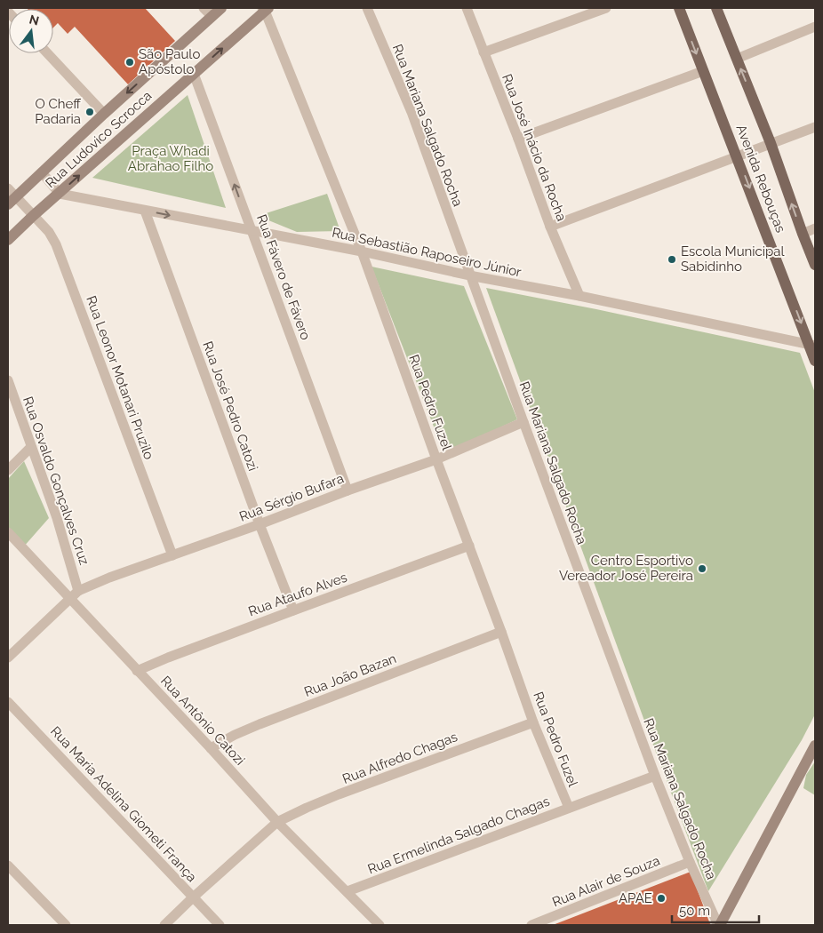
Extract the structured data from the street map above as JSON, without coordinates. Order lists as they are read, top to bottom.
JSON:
{
  "streets": {
    "main road": ["Avenida Rebouças"],
    "street": [
      "Rua Mariana Salgado Rocha",
      "Rua Ludovico Scrocca",
      "Rua José Inácio da Rocha",
      "Rua Sebastião Raposeiro Júnior",
      "Rua Fávero de Fávero",
      "Rua Leonor Motanari Pruzilo",
      "Rua Pedro Fuzel",
      "Rua José Pedro Catozi",
      "Rua Osvaldo Gonçalves Cruz",
      "Rua Sérgio Bufara",
      "Rua Ataufo Alves",
      "Rua João Bazan",
      "Rua Antônio Catozi",
      "Rua Alfredo Chagas",
      "Rua Maria Adelina Giometi França",
      "Rua Ermelinda Salgado Chagas",
      "Rua Alair de Souza"
    ]
  },
  "crossings": [
    ["Rua Mariana Salgado Rocha", "Rua Sebastião Raposeiro Júnior"],
    ["Rua Mariana Salgado Rocha", "Rua Sérgio Bufara"],
    ["Rua Mariana Salgado Rocha", "Rua Ermelinda Salgado Chagas"],
    ["Rua Mariana Salgado Rocha", "Rua Alair de Souza"],
    ["Rua Ludovico Scrocca", "Rua Sebastião Raposeiro Júnior"],
    ["Rua Ludovico Scrocca", "Rua Fávero de Fávero"],
    ["Rua Ludovico Scrocca", "Rua Leonor Motanari Pruzilo"],
    ["Rua Ludovico Scrocca", "Rua Pedro Fuzel"],
    ["Rua José Inácio da Rocha", "Rua Sebastião Raposeiro Júnior"],
    ["Avenida Rebouças", "Rua Sebastião Raposeiro Júnior"],
    ["Rua Sebastião Raposeiro Júnior", "Rua Fávero de Fávero"],
    ["Rua Sebastião Raposeiro Júnior", "Rua Pedro Fuzel"],
    ["Rua Sebastião Raposeiro Júnior", "Rua José Pedro Catozi"],
    ["Rua Fávero de Fávero", "Rua Sérgio Bufara"],
    ["Rua Leonor Motanari Pruzilo", "Rua Sérgio Bufara"],
    ["Rua Pedro Fuzel", "Rua Sérgio Bufara"],
    ["Rua Pedro Fuzel", "Rua Ataufo Alves"],
    ["Rua Pedro Fuzel", "Rua João Bazan"],
    ["Rua Pedro Fuzel", "Rua Alfredo Chagas"],
    ["Rua Pedro Fuzel", "Rua Ermelinda Salgado Chagas"],
    ["Rua José Pedro Catozi", "Rua Sérgio Bufara"],
    ["Rua José Pedro Catozi", "Rua Ataufo Alves"],
    ["Rua Osvaldo Gonçalves Cruz", "Rua Sérgio Bufara"],
    ["Rua Osvaldo Gonçalves Cruz", "Rua Antônio Catozi"],
    ["Rua Sérgio Bufara", "Rua Antônio Catozi"],
    ["Rua Ataufo Alves", "Rua Antônio Catozi"],
    ["Rua João Bazan", "Rua Antônio Catozi"],
    ["Rua Antônio Catozi", "Rua Alfredo Chagas"],
    ["Rua Antônio Catozi", "Rua Ermelinda Salgado Chagas"],
    ["Rua Alfredo Chagas", "Rua Maria Adelina Giometi França"]
  ],
  "one_way": ["Rua Fávero de Fávero"],
  "parks": ["Praça Whadi Abrahao Filho"],
  "places": [
    "São Paulo Apóstolo",
    "O Cheff Padaria",
    "Escola Municipal Sabidinho",
    "Centro Esportivo Vereador José Pereira",
    "APAE"
  ],
  "scale_bar": "50 m",
  "north": "top"
}
